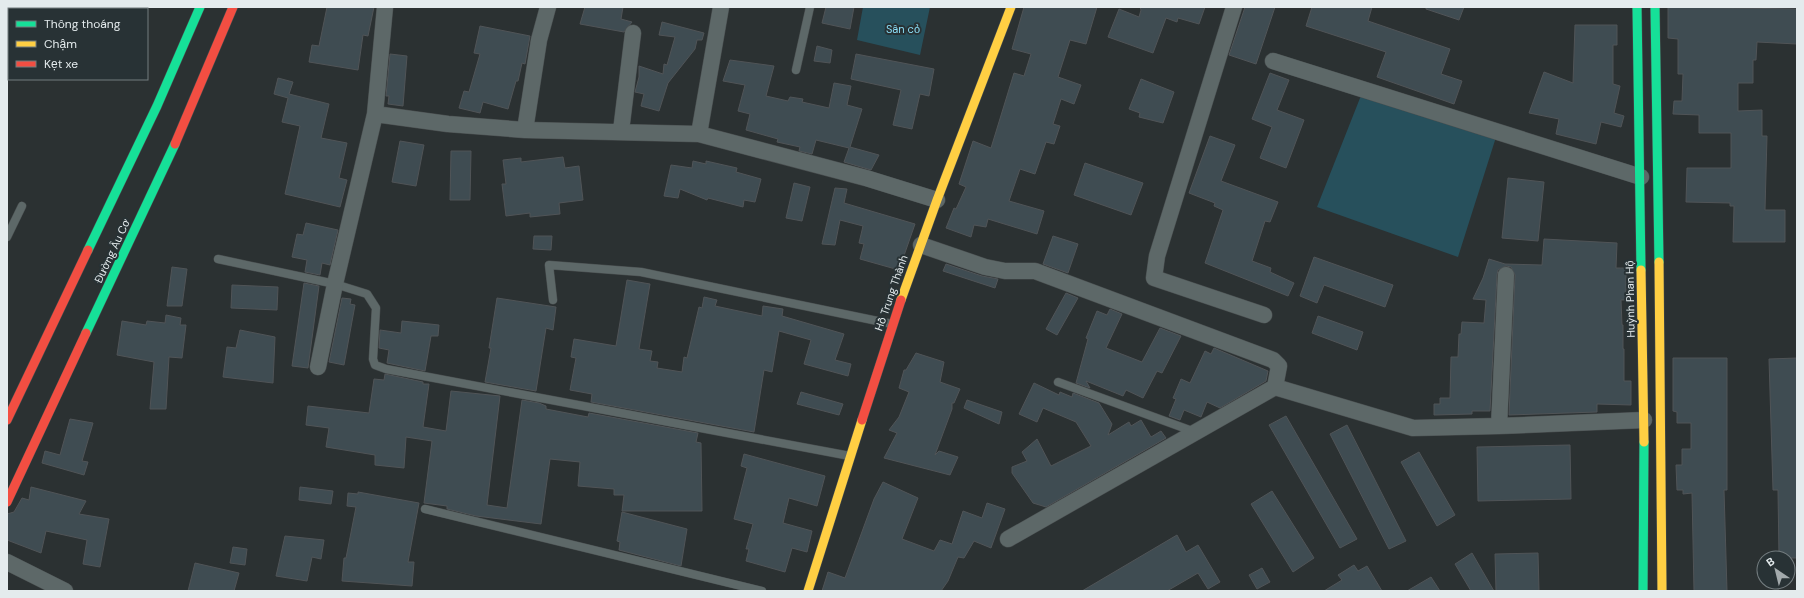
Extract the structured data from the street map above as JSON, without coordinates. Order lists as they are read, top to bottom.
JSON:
{
  "streets": {
    "street": ["Đường Âu Cơ", "Hồ Trung Thành", "Huỳnh Phan Hộ"]
  },
  "parks": ["Sân cỏ"],
  "legend": ["Thông thoáng", "Chậm", "Kẹt xe"],
  "north": "top left"
}
